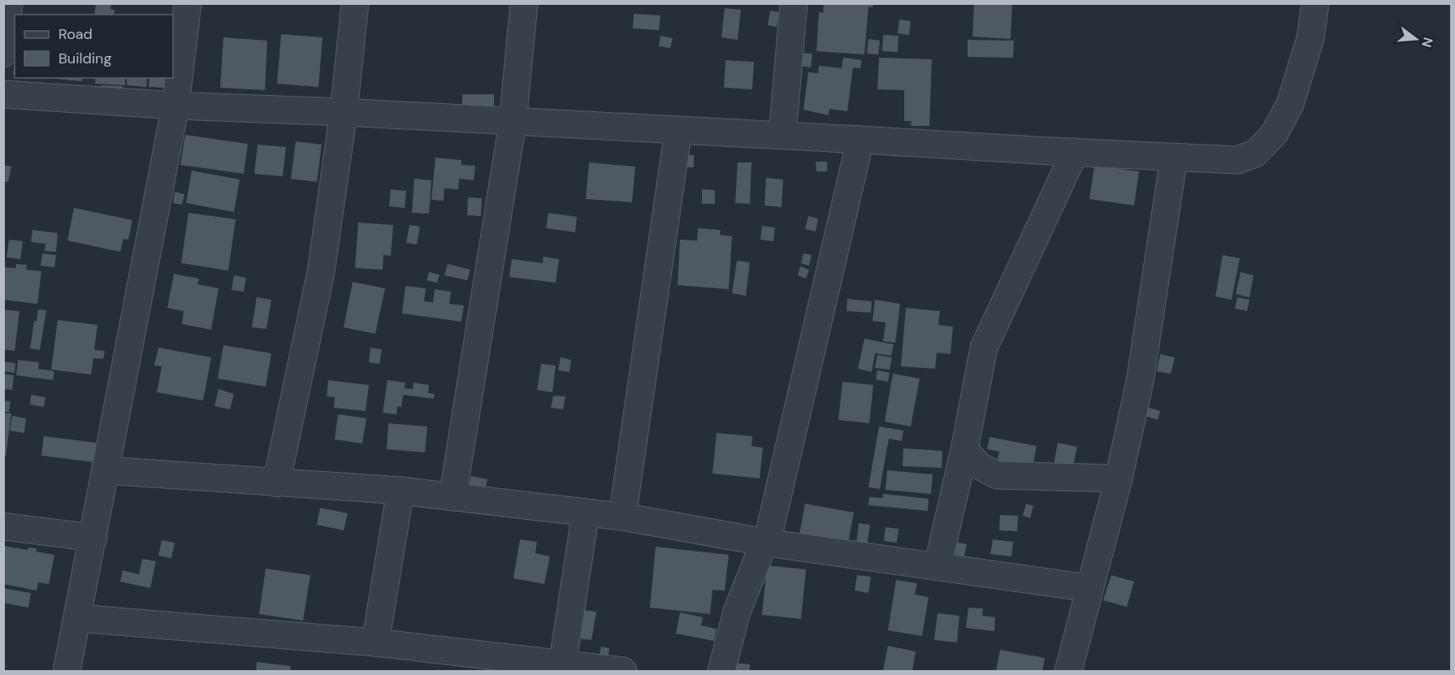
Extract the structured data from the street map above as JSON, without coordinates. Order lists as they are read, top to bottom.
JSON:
{
  "legend": ["Road", "Building"],
  "north": "right"
}
